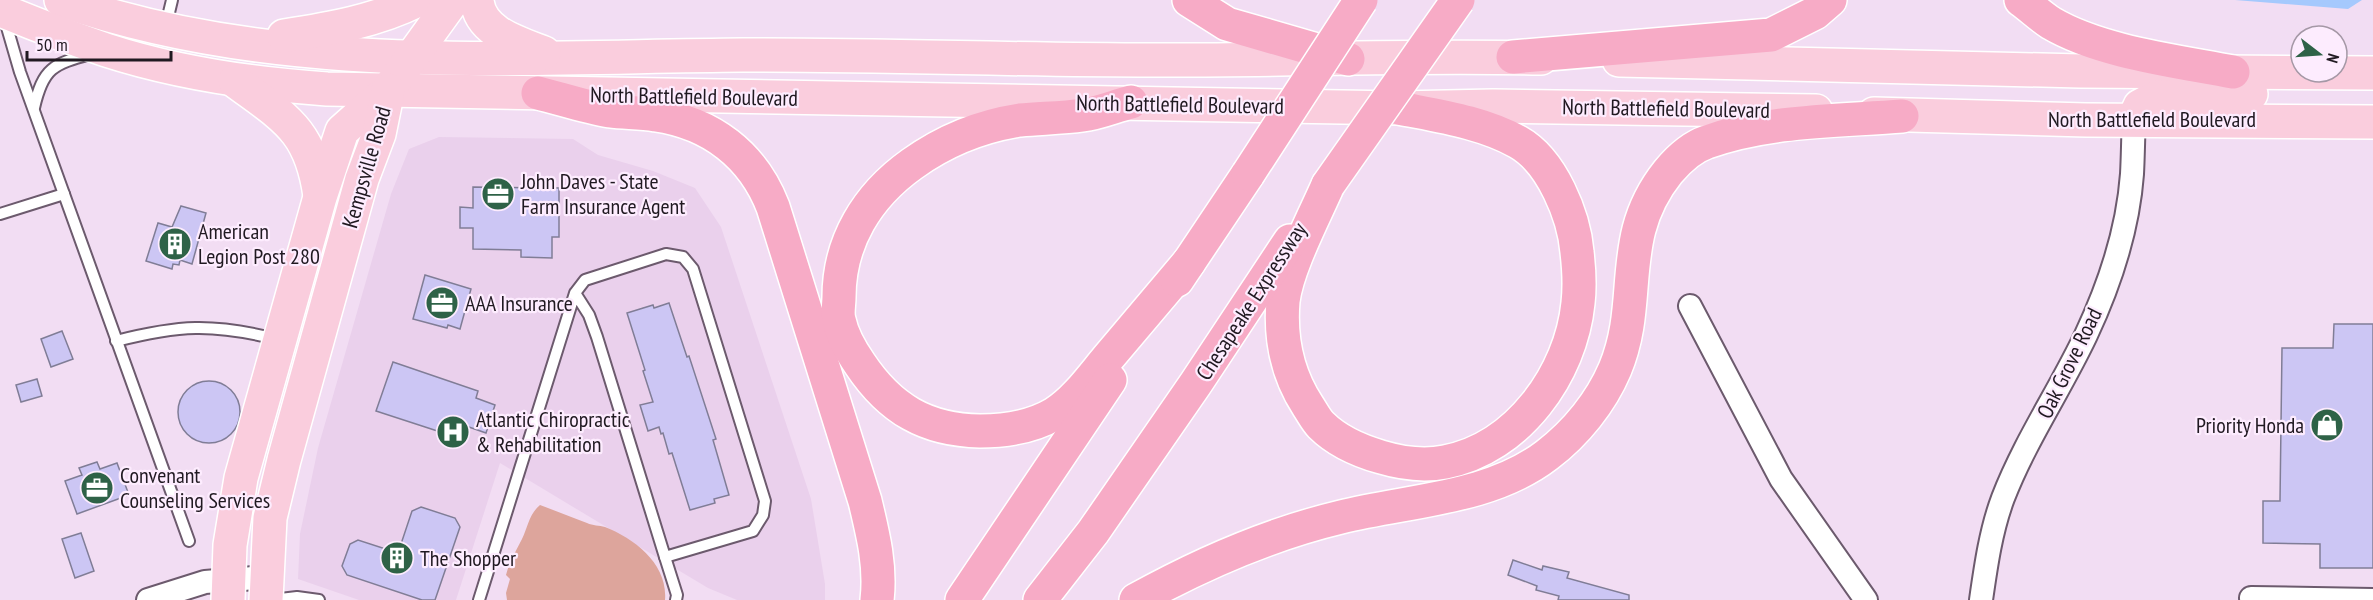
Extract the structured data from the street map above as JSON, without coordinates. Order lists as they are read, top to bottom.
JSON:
{
  "streets": {
    "highway": ["Chesapeake Expressway"],
    "main road": ["North Battlefield Boulevard", "Kempsville Road"],
    "street": ["Oak Grove Road"]
  },
  "crossings": [
    ["North Battlefield Boulevard", "Kempsville Road"],
    ["North Battlefield Boulevard", "Oak Grove Road"]
  ],
  "places": {
    "office": ["John Daves - State Farm Insurance Agent", "AAA Insurance", "Convenant Counseling Services"],
    "building": ["American Legion Post 280", "The Shopper"],
    "shop": ["Priority Honda"],
    "hospital": ["Atlantic Chiropractic & Rehabilitation"]
  },
  "scale_bar": "50 m",
  "north": "right"
}
